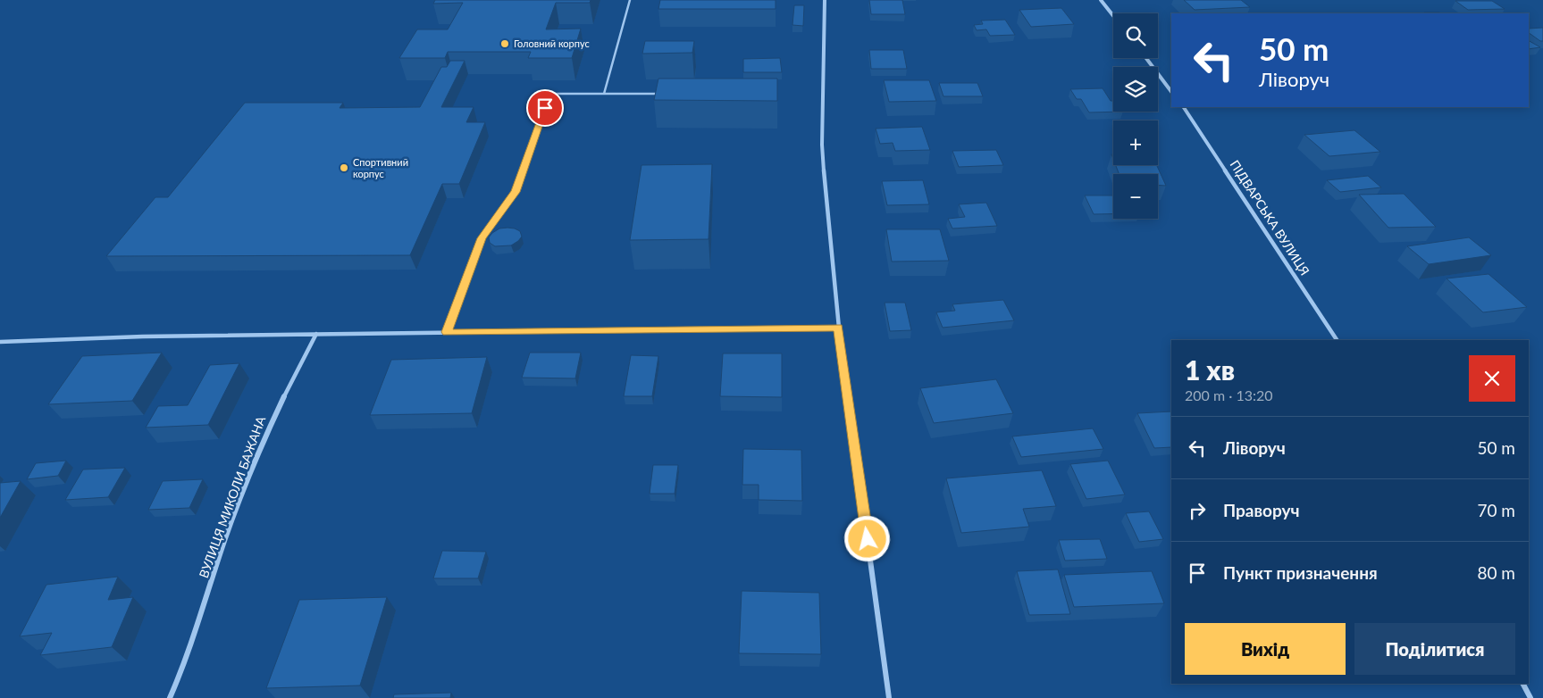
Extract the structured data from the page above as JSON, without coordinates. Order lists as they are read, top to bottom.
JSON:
{
  "streets": {
    "street": ["ПІДВАРСЬКА ВУЛИЦЯ", "ВУЛИЦЯ МИКОЛИ БАЖАНА"]
  },
  "places": ["Головний корпус", "Спортивний корпус"],
  "page": {
    "map_buttons": ["+", "−"],
    "turn": ["50 m", "Ліворуч"],
    "heading": ["1 хв", "200 m · 13:20"],
    "list": [
      {
        "name": "Ліворуч",
        "value": "50 m"
      },
      {
        "name": "Праворуч",
        "value": "70 m"
      },
      {
        "name": "Пункт призначення",
        "value": "80 m"
      }
    ],
    "buttons": ["Вихід", "Поділитися"]
  }
}
